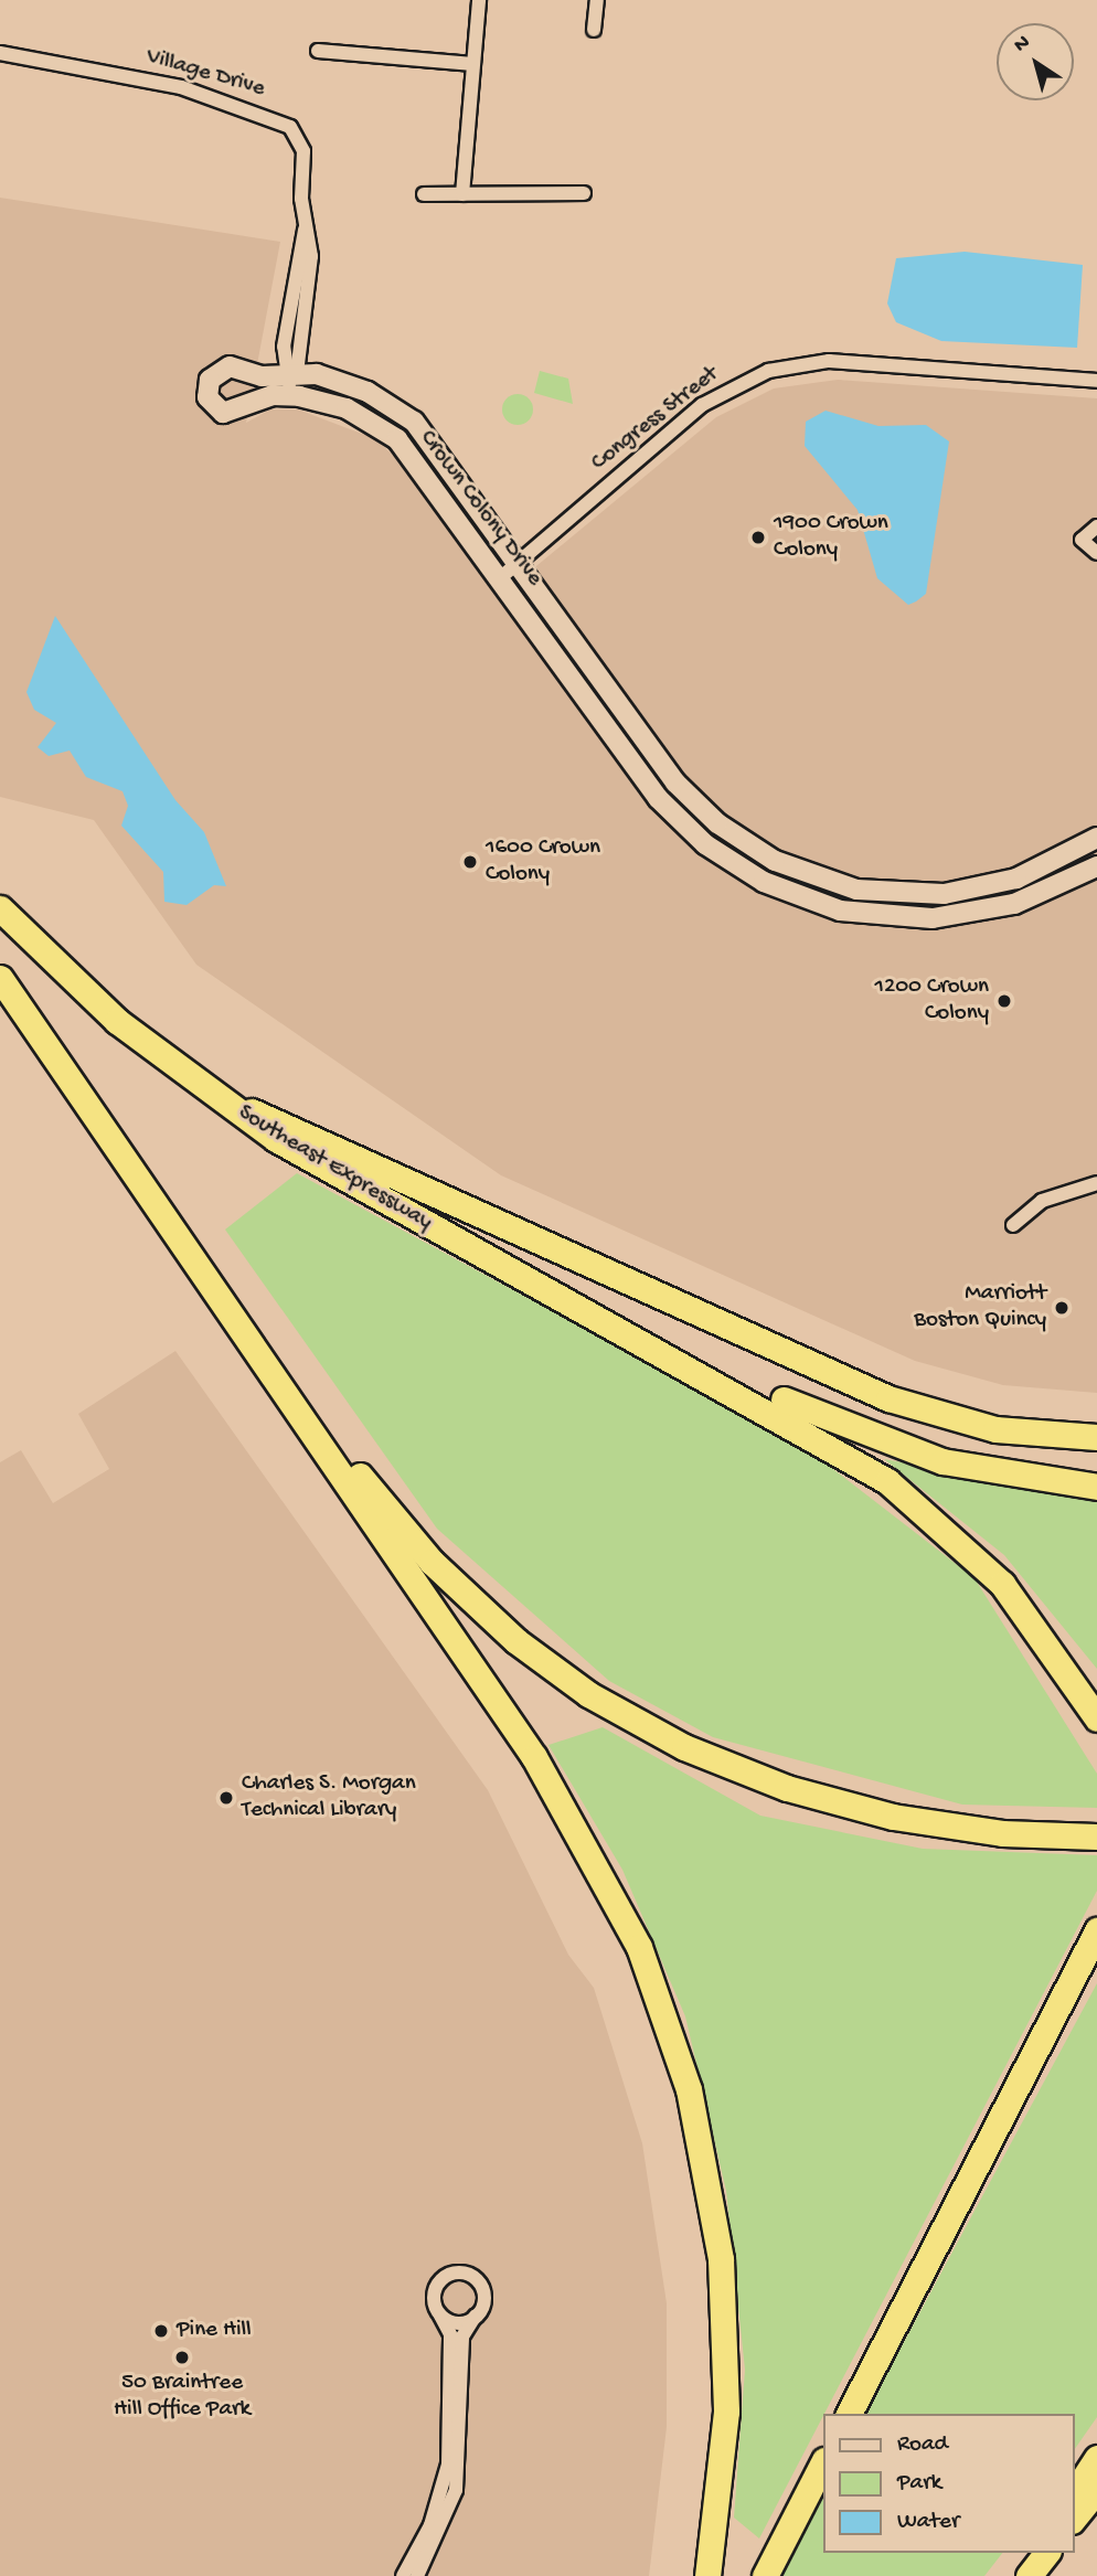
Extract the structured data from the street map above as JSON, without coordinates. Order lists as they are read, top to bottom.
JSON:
{
  "streets": {
    "highway": ["Southeast Expressway"],
    "street": ["Village Drive", "Congress Street", "Crown Colony Drive"]
  },
  "crossings": [
    ["Village Drive", "Crown Colony Drive"],
    ["Congress Street", "Crown Colony Drive"]
  ],
  "places": [
    "1900 Crown Colony",
    "1600 Crown Colony",
    "1200 Crown Colony",
    "Marriott Boston Quincy",
    "Charles S. Morgan Technical Library",
    "Pine Hill",
    "50 Braintree Hill Office Park"
  ],
  "legend": ["Road", "Park", "Water"],
  "north": "top left"
}
